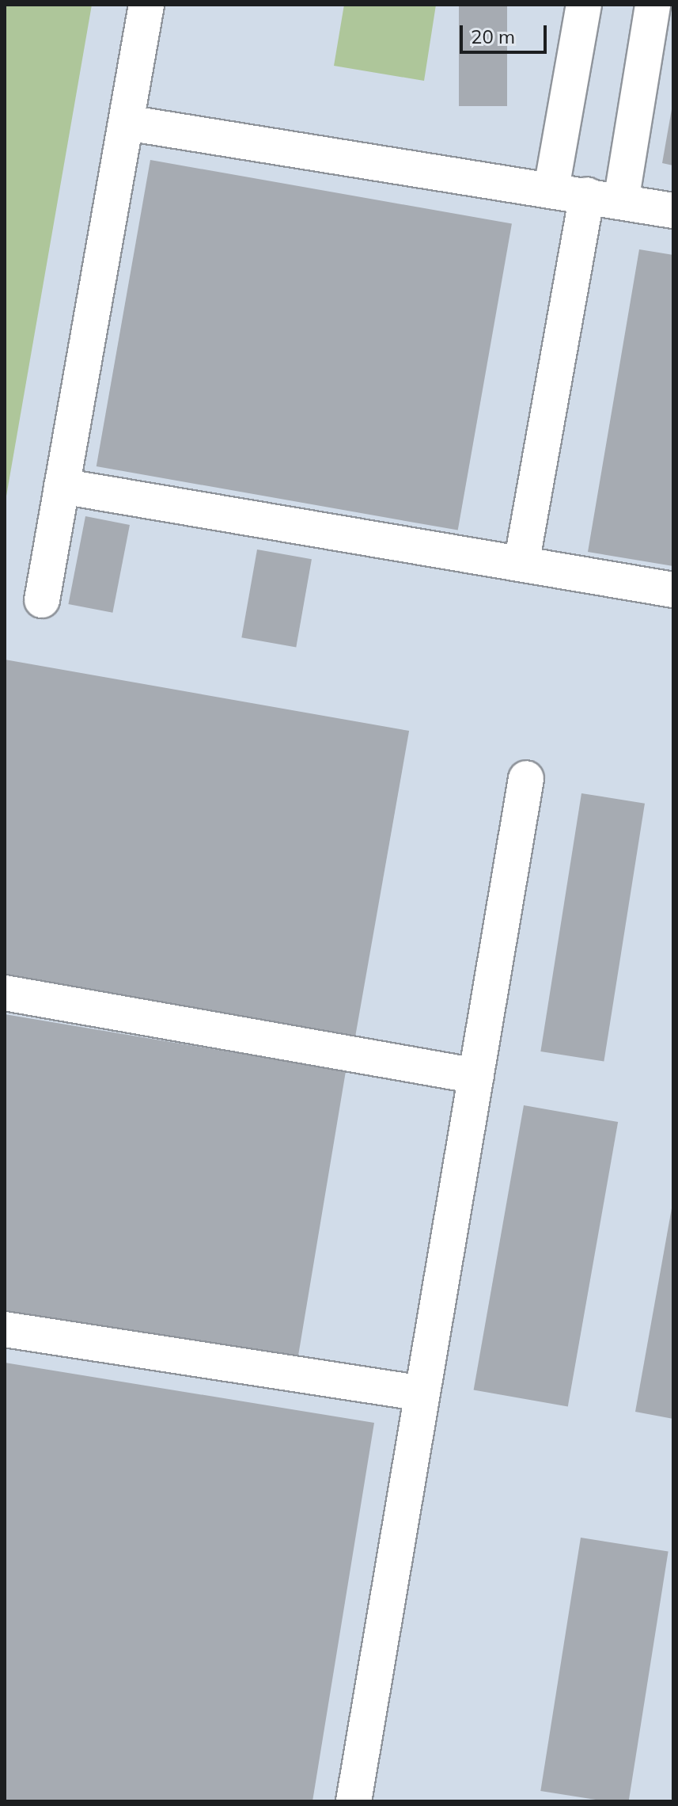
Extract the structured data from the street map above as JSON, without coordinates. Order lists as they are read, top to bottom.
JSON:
{
  "scale_bar": "20 m"
}
